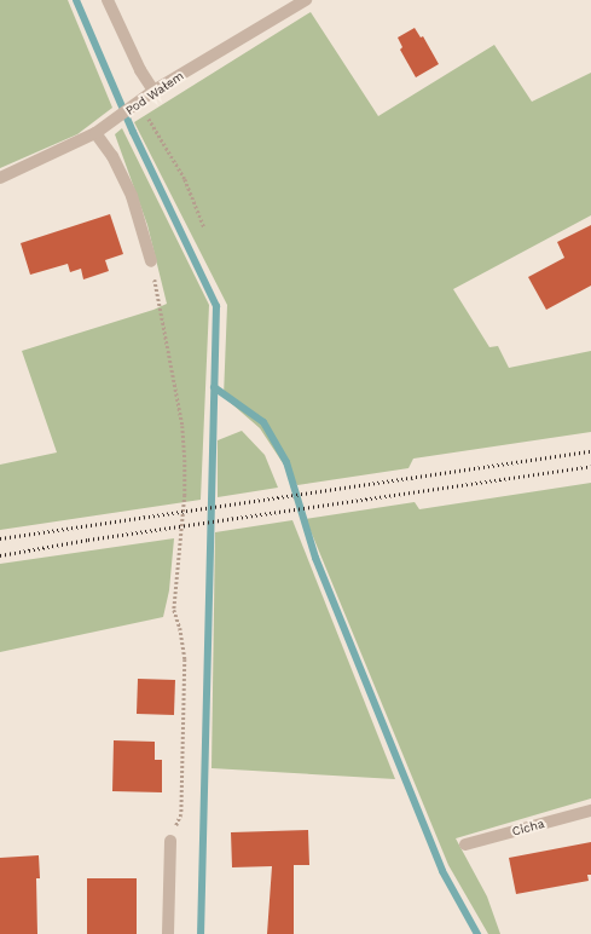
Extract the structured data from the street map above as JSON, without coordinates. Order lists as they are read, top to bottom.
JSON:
{
  "streets": {
    "street": ["Pod Wałem", "Cicha"]
  }
}
